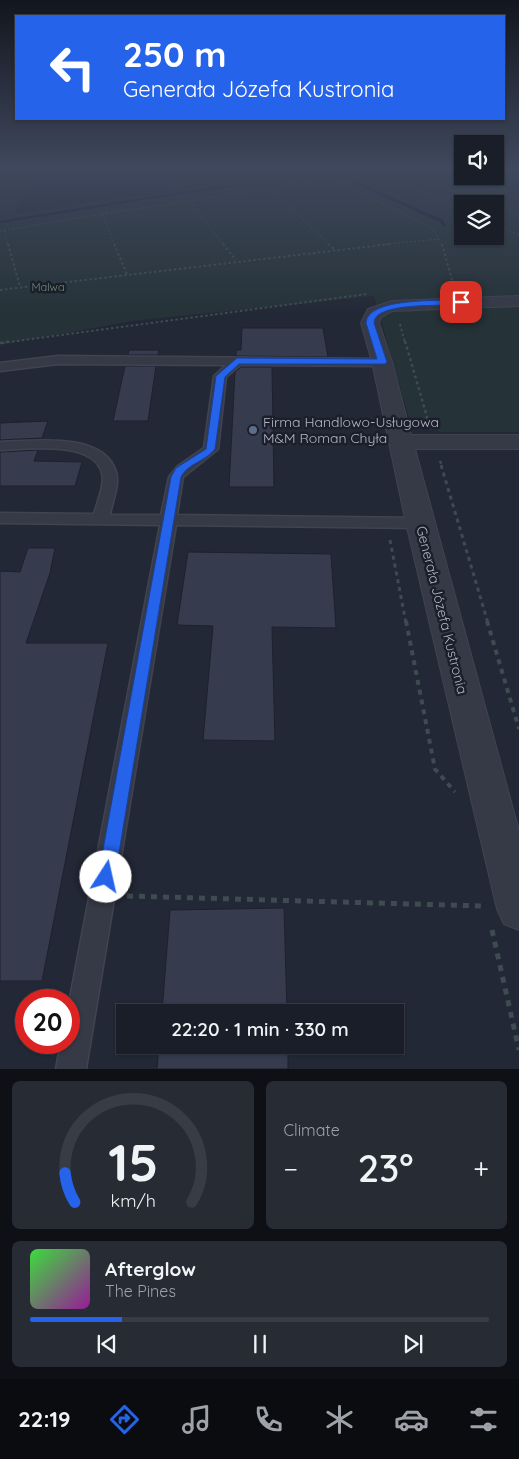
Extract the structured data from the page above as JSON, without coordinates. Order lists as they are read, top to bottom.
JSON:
{
  "streets": {
    "street": ["Generała Józefa Kustronia"]
  },
  "parks": ["Malwa"],
  "places": ["Firma Handlowo-Usługowa M&M Roman Chyła"],
  "page": {
    "turn": ["250 m", "Generała Józefa Kustronia"],
    "limit": "20",
    "trip": "22:20 · 1 min · 330 m",
    "tile": "Climate",
    "heat": ["−", "23°", "+"],
    "song": ["Afterglow", "The Pines"],
    "tabs": "22:19",
    "gauge": ["15", "km/h"]
  }
}
